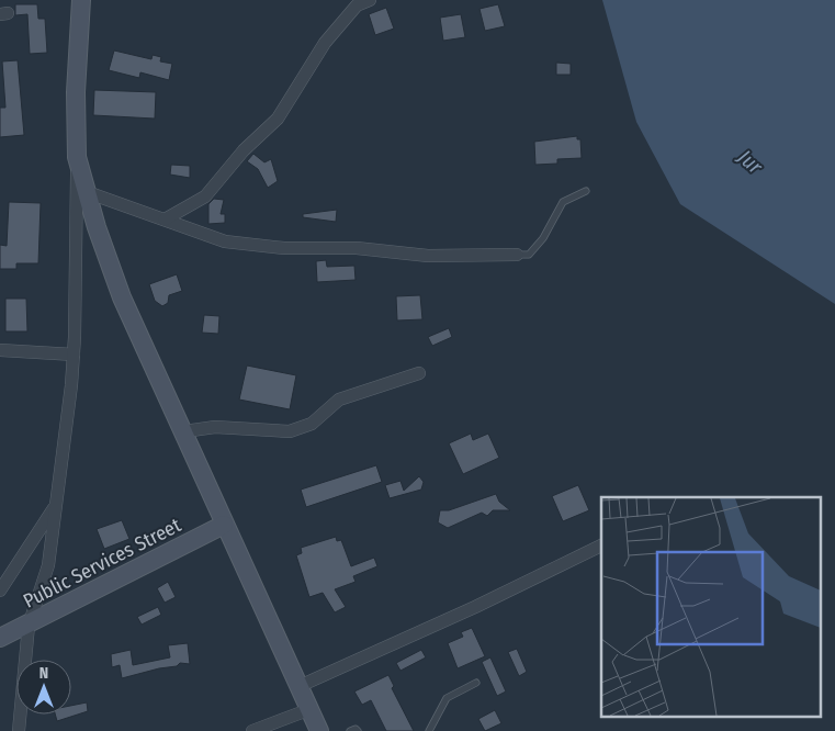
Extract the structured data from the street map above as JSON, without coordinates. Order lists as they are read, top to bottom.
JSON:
{
  "streets": {
    "street": ["Public Services Street"]
  },
  "water": ["Jur"],
  "north": "top"
}
